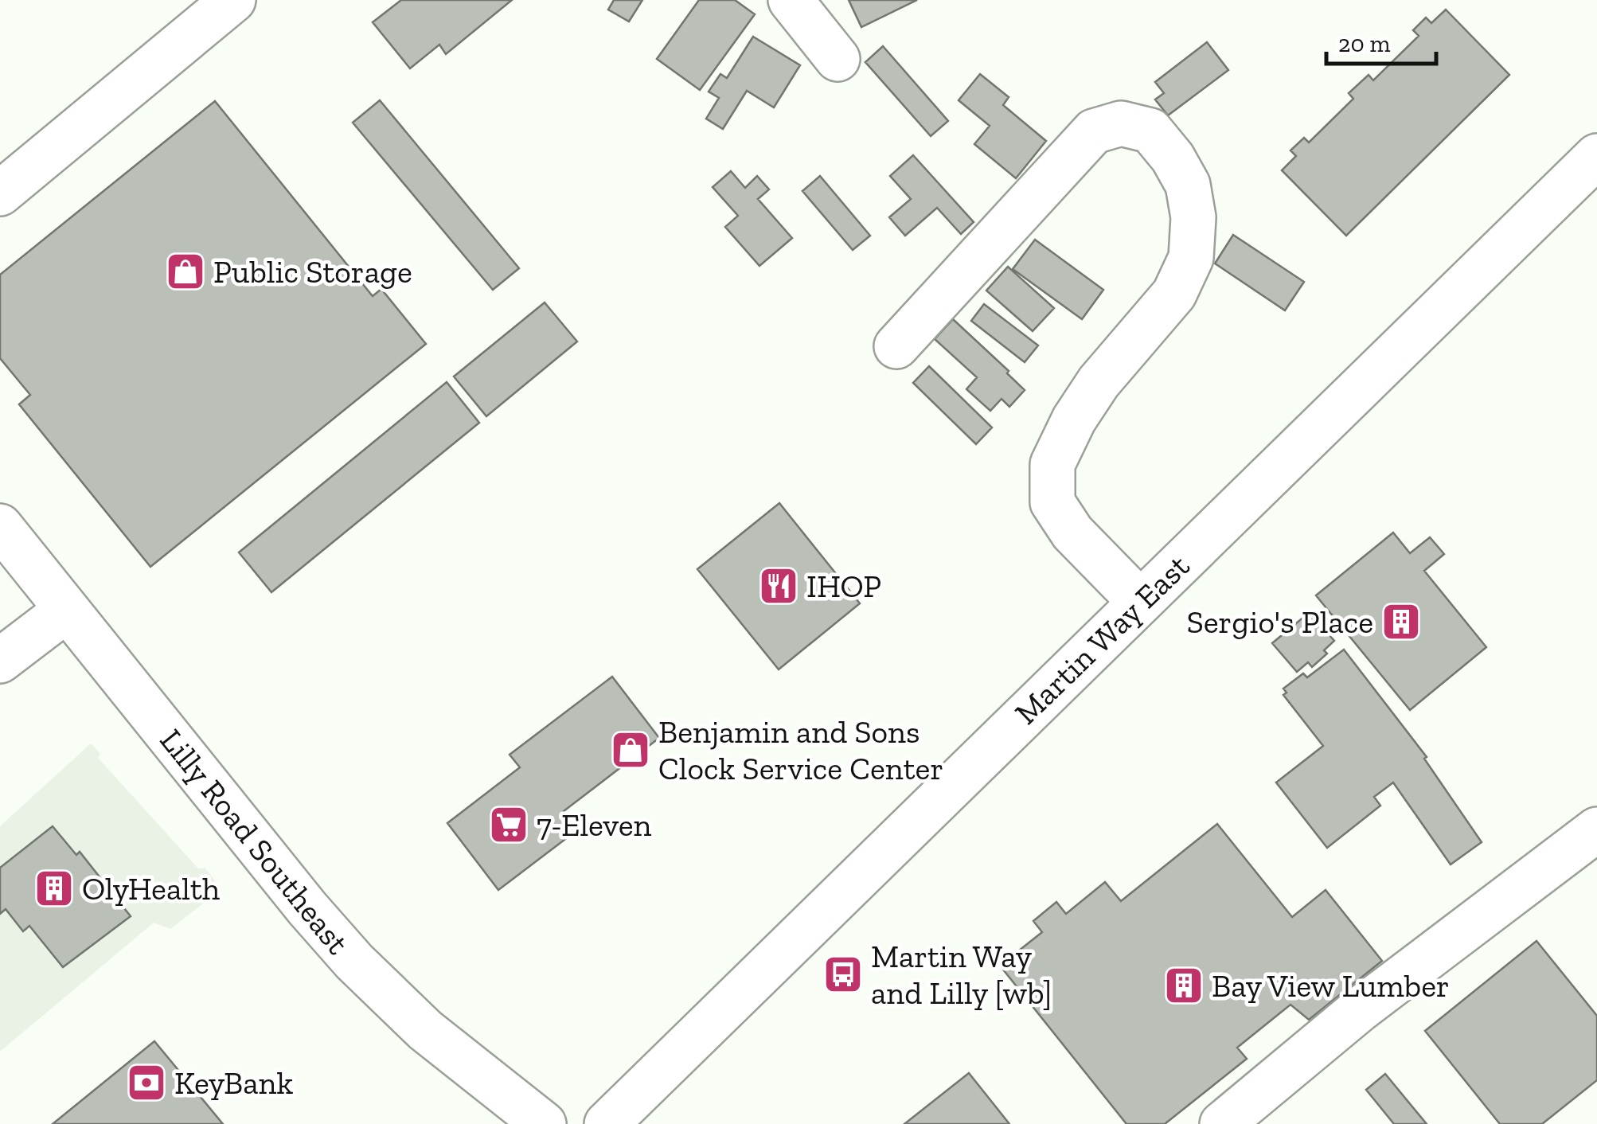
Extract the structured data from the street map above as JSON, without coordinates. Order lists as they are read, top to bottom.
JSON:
{
  "streets": {
    "street": ["Martin Way East", "Lilly Road Southeast"]
  },
  "places": {
    "shop": ["Public Storage", "Benjamin and Sons Clock Service Center"],
    "restaurant": ["IHOP"],
    "building": ["Sergio's Place", "OlyHealth", "Bay View Lumber"],
    "supermarket": ["7-Eleven"],
    "bus stop": ["Martin Way and Lilly [wb]"],
    "bank": ["KeyBank"]
  },
  "scale_bar": "20 m"
}
